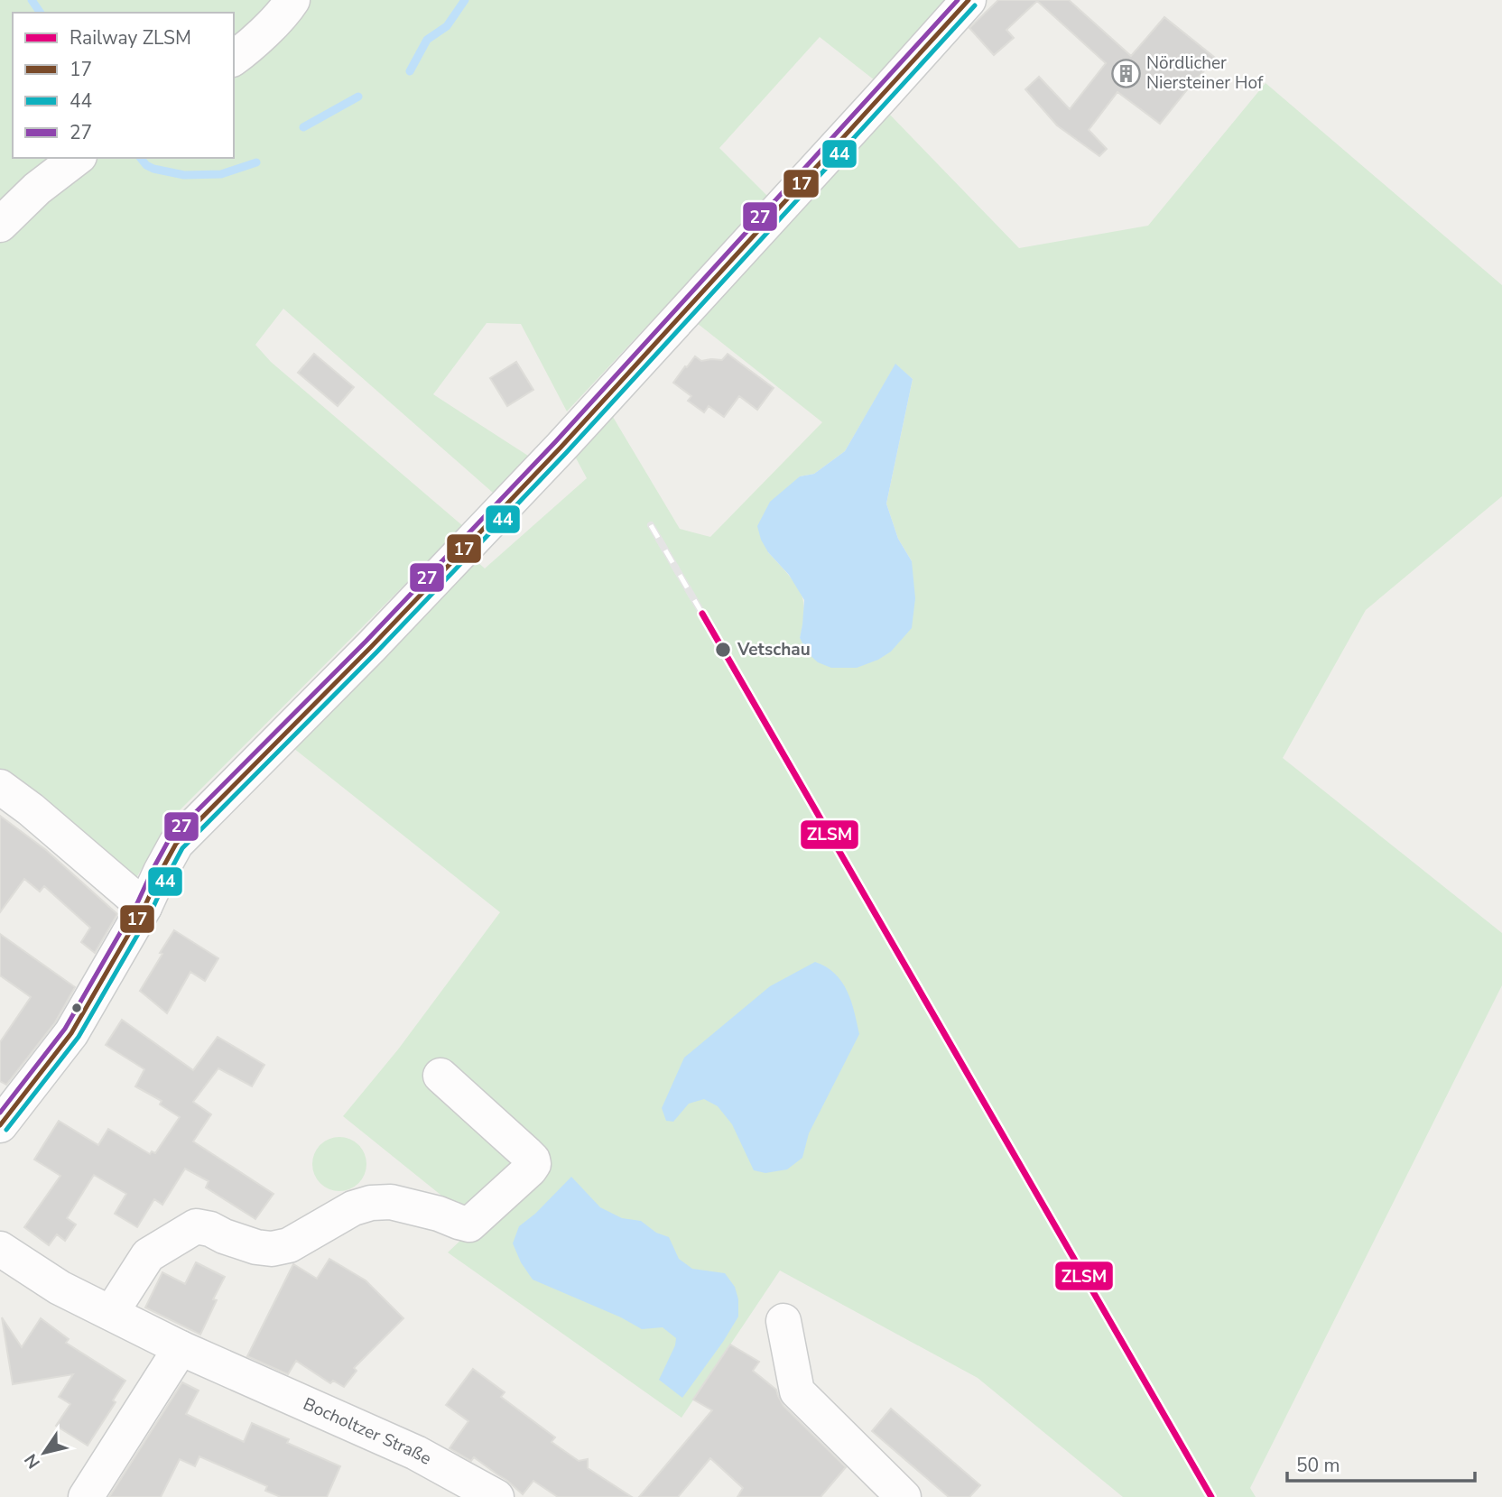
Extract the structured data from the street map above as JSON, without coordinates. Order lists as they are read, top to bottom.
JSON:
{
  "streets": {
    "street": ["Bocholtzer Straße"]
  },
  "places": {
    "building": ["Nördlicher Niersteiner Hof"],
    "other": ["Vetschau"]
  },
  "lines": [
    "transit line 17",
    "transit line 27",
    "transit line 44",
    "rail line ZLSM"
  ],
  "legend": [
    "Railway ZLSM",
    "17",
    "44",
    "27"
  ],
  "scale_bar": "50 m",
  "north": "bottom left"
}
